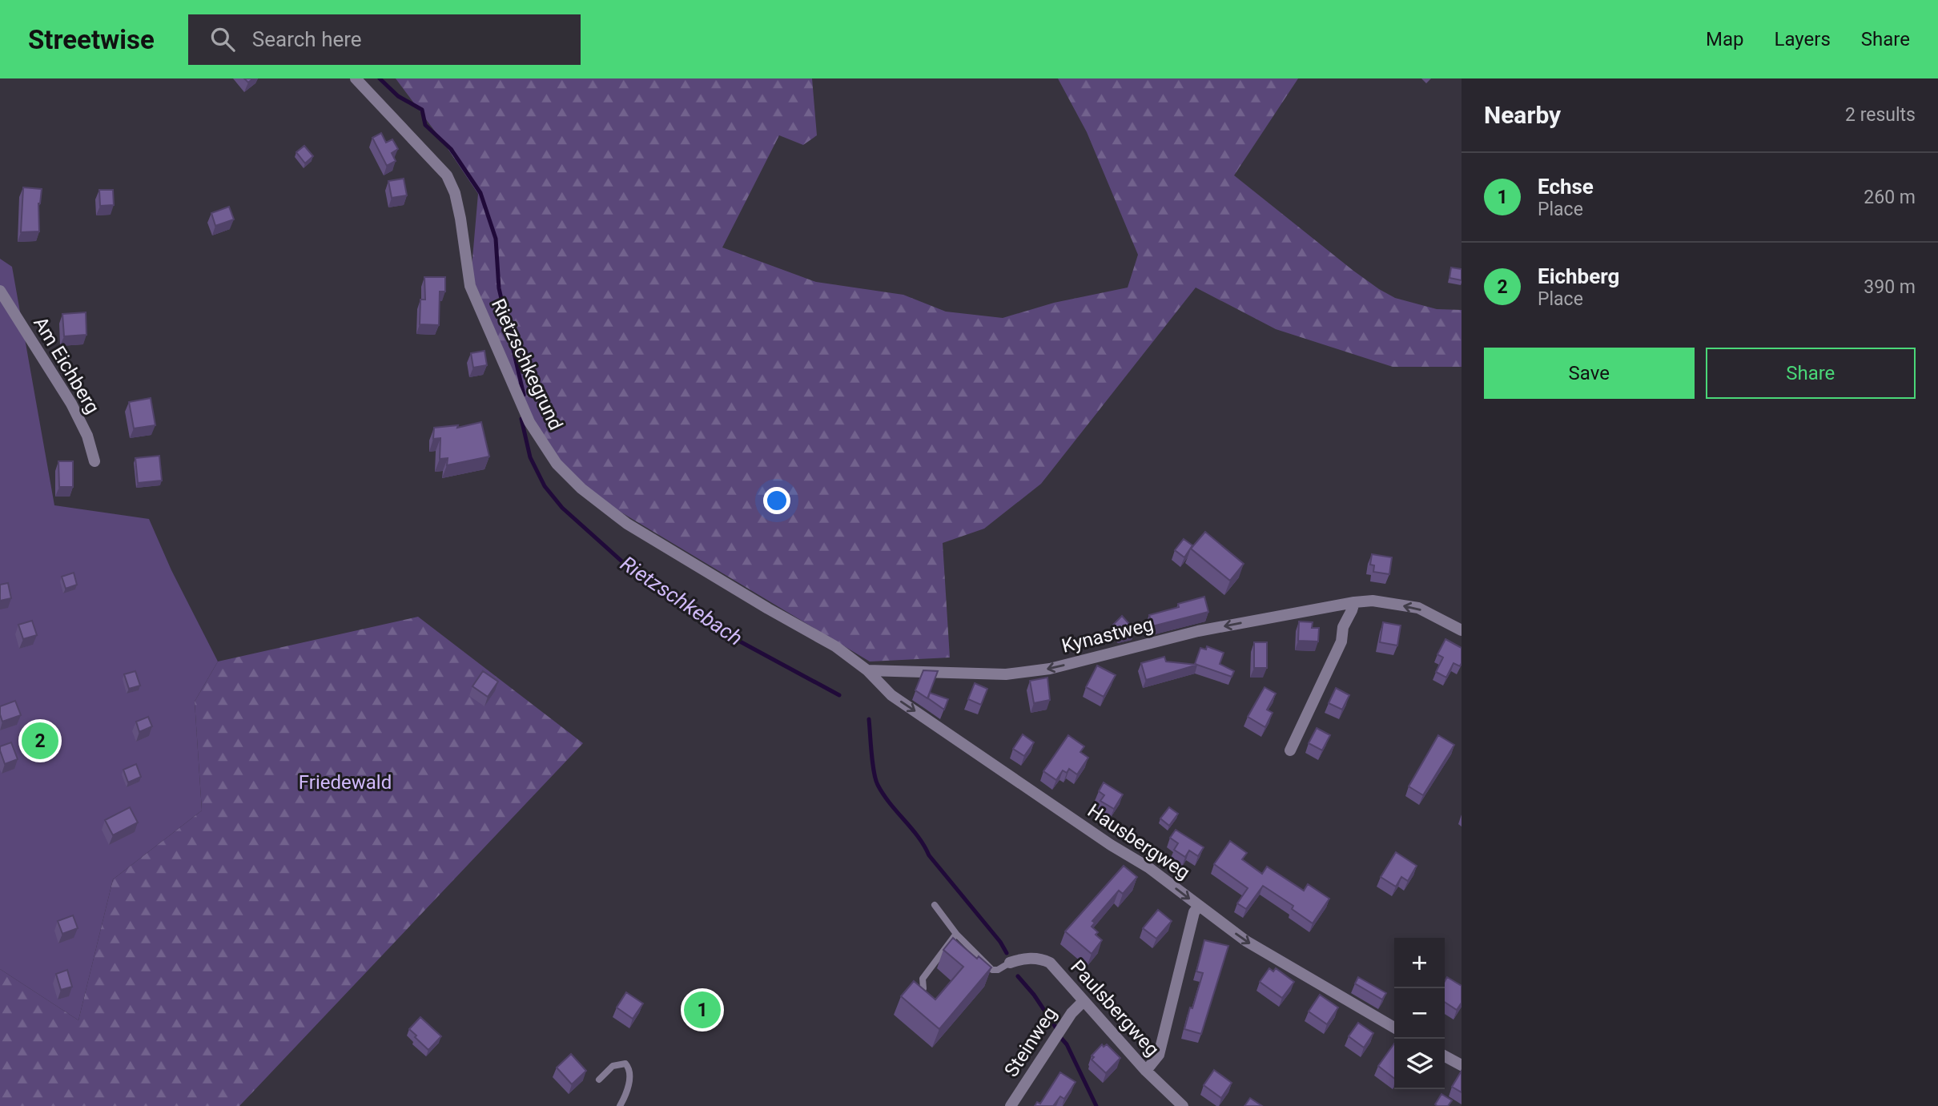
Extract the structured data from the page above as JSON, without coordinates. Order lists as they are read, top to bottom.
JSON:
{
  "streets": {
    "street": [
      "Rietzschkegrund",
      "Am Eichberg",
      "Kynastweg",
      "Hausbergweg",
      "Paulsbergweg",
      "Steinweg"
    ]
  },
  "crossings": [
    ["Rietzschkegrund", "Kynastweg"],
    ["Rietzschkegrund", "Hausbergweg"],
    ["Kynastweg", "Hausbergweg"],
    ["Paulsbergweg", "Steinweg"]
  ],
  "one_way": ["Kynastweg", "Hausbergweg"],
  "water": ["Rietzschkebach"],
  "parks": ["Friedewald"],
  "page": {
    "header": "Streetwise",
    "search": "Search here",
    "nav": ["Map", "Layers", "Share"],
    "heading": ["Nearby", "2 results"],
    "list": [
      {
        "mark": "1",
        "name": "Echse",
        "note": "Place",
        "value": "260 m"
      },
      {
        "mark": "2",
        "name": "Eichberg",
        "note": "Place",
        "value": "390 m"
      }
    ],
    "buttons": ["Save", "Share"],
    "pins": ["2", "1"],
    "map_buttons": ["+", "−"]
  }
}
